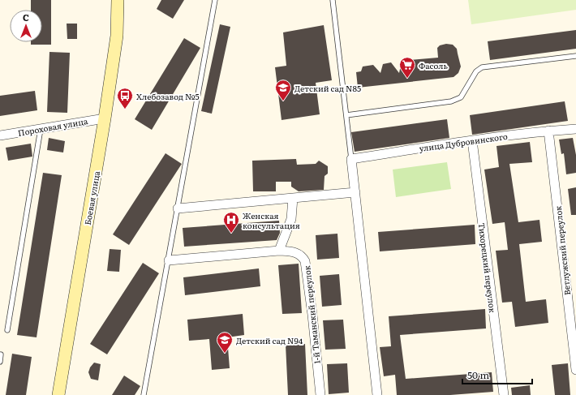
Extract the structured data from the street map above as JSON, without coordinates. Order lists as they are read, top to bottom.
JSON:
{
  "streets": {
    "main road": ["Боевая улица"],
    "street": [
      "Пороховая улица",
      "улица Дубровинского",
      "Ветлужский переулок",
      "Тихорецкий переулок",
      "1-й Таманский переулок"
    ]
  },
  "crossings": [
    ["Пороховая улица", "Боевая улица"],
    ["улица Дубровинского", "Ветлужский переулок"],
    ["улица Дубровинского", "Тихорецкий переулок"]
  ],
  "places": {
    "supermarket": ["Фасоль"],
    "school or university": ["Детский сад N85", "Детский сад N94"],
    "bus stop": ["Хлебозавод №5"],
    "hospital": ["Женская консультация"]
  },
  "scale_bar": "50 m",
  "north": "top"
}
